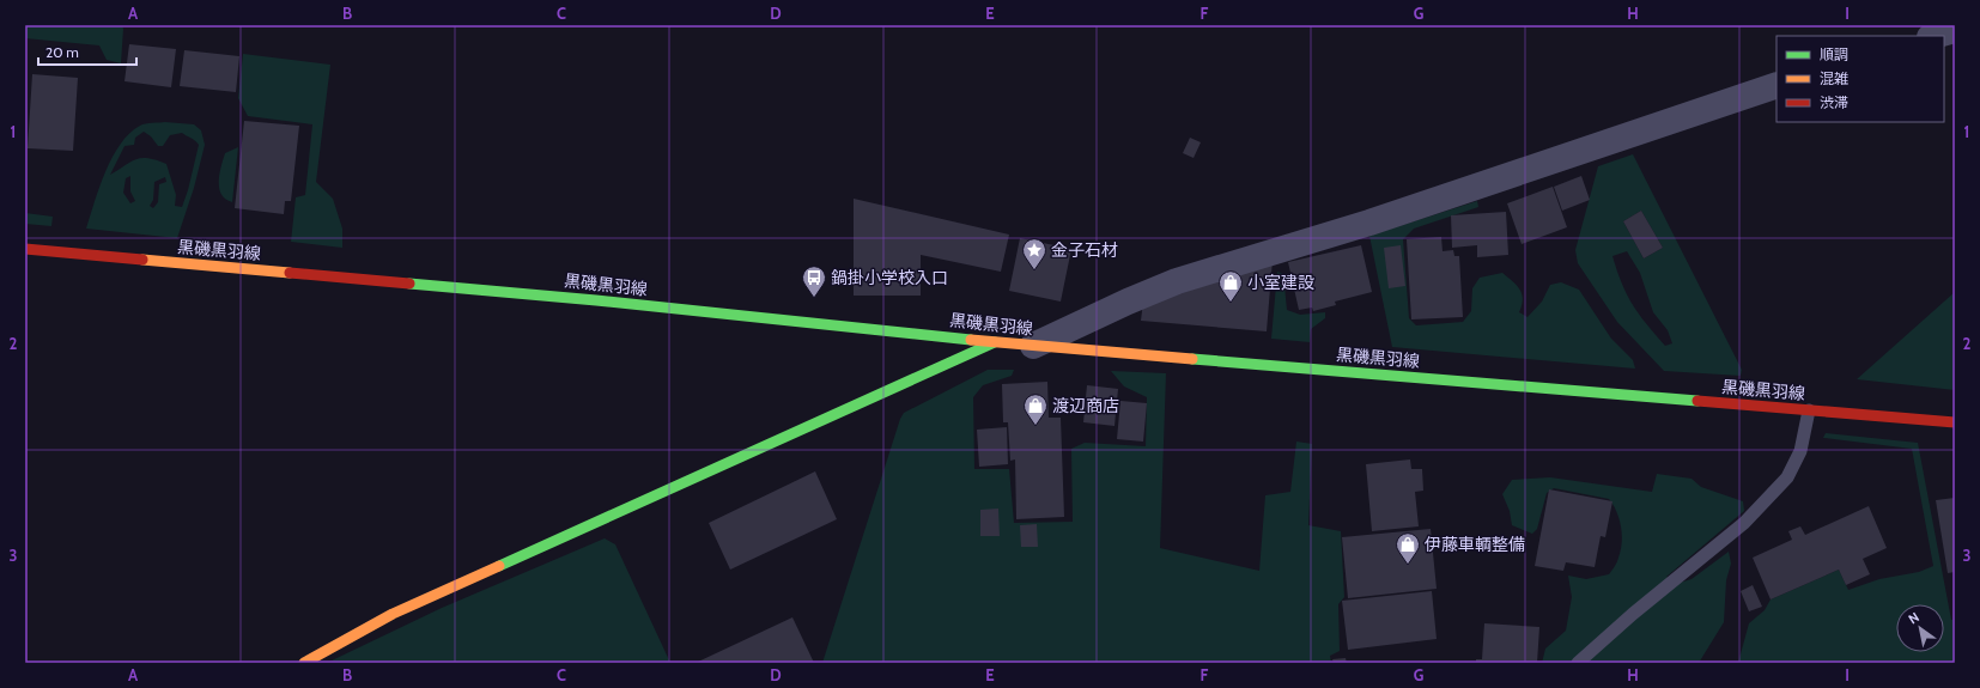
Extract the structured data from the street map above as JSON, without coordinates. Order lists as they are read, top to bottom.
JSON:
{
  "streets": {
    "main road": ["黒磯黒羽線"]
  },
  "places": {
    "place": ["金子石材"],
    "bus stop": ["鍋掛小学校入口"],
    "shop": ["小室建設", "渡辺商店", "伊藤車輌整備"]
  },
  "legend": ["順調", "混雑", "渋滞"],
  "scale_bar": "20 m",
  "north": "top left",
  "grid": {
    "columns": [
      "A",
      "B",
      "C",
      "D",
      "E",
      "F",
      "G",
      "H",
      "I"
    ],
    "rows": ["1", "2", "3"]
  }
}
